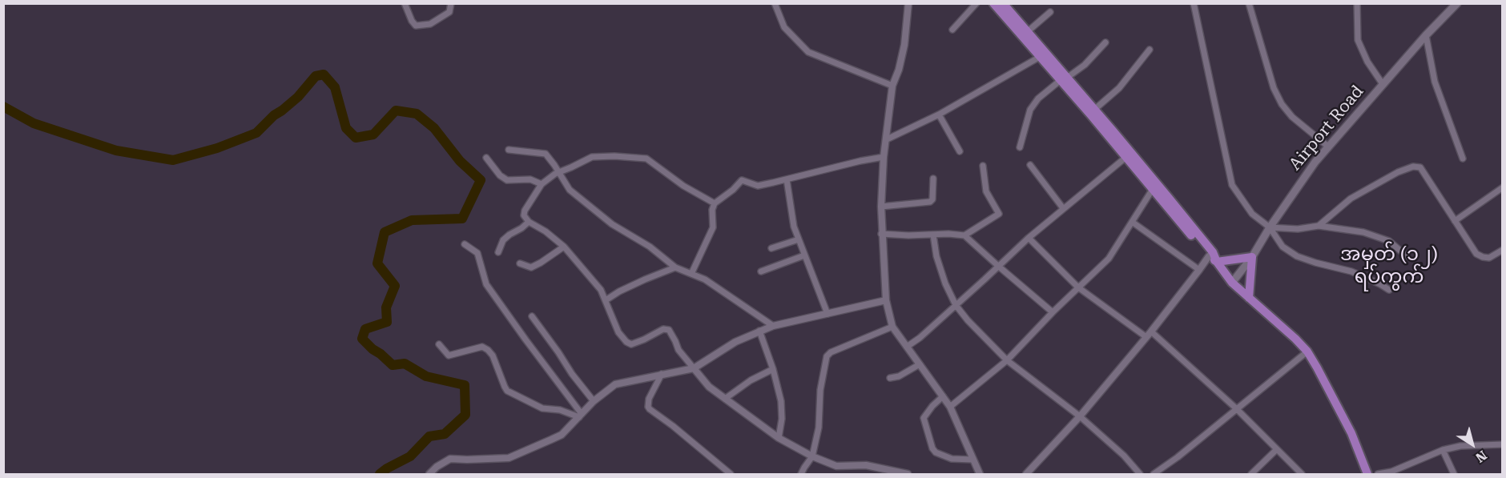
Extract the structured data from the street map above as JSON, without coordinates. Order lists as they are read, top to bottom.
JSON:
{
  "streets": {
    "main road": ["Airport Road"]
  },
  "districts": ["အမှတ် (၁၂) ရပ်ကွက်"],
  "north": "bottom right"
}
